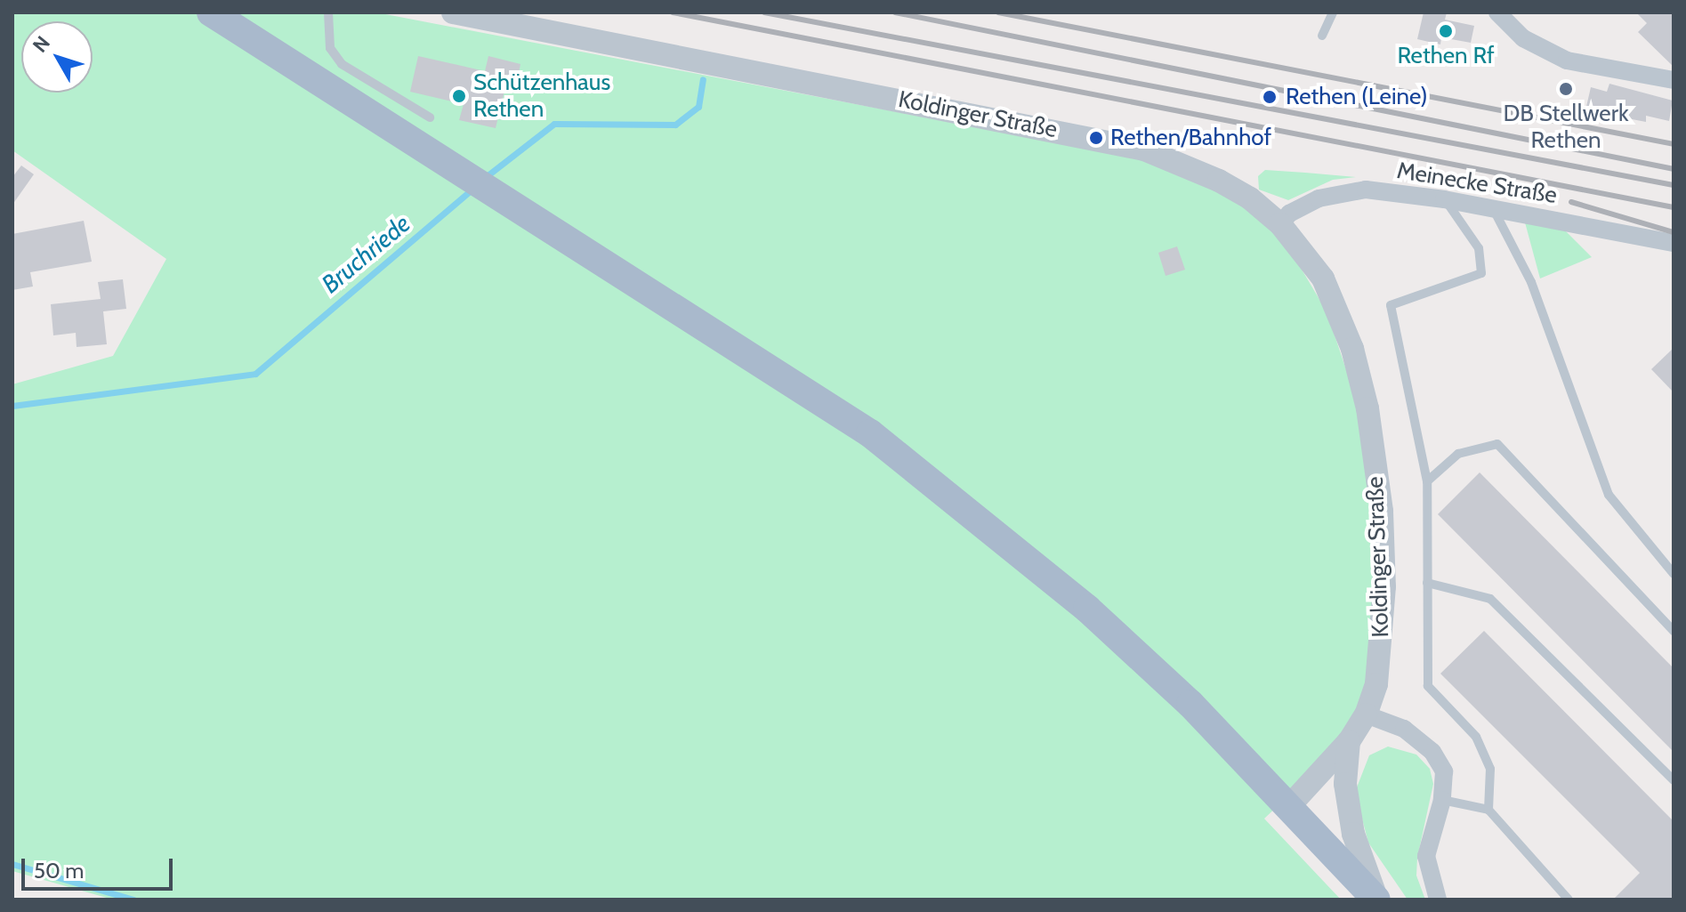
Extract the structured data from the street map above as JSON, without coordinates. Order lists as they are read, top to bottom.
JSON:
{
  "streets": {
    "street": ["Koldinger Straße", "Meinecke Straße"]
  },
  "crossings": [
    ["Koldinger Straße", "Meinecke Straße"]
  ],
  "water": ["Bruchriede"],
  "places": [
    "Rethen Rf",
    "DB Stellwerk Rethen",
    "Schützenhaus Rethen",
    "Rethen (Leine)",
    "Rethen/Bahnhof"
  ],
  "scale_bar": "50 m",
  "north": "top left"
}
